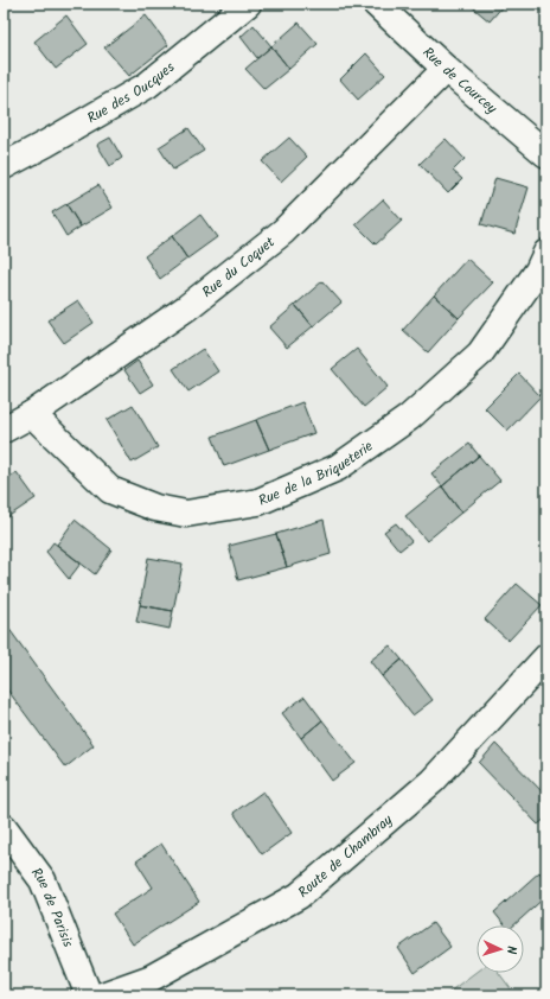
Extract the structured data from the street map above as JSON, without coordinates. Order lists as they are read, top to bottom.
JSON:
{
  "streets": {
    "street": [
      "Rue de Courcey",
      "Rue des Oucques",
      "Rue du Coquet",
      "Rue de la Briqueterie",
      "Route de Chambray",
      "Rue de Parisis"
    ]
  },
  "crossings": [
    ["Rue de Courcey", "Rue du Coquet"],
    ["Rue du Coquet", "Rue de la Briqueterie"]
  ],
  "north": "right"
}
